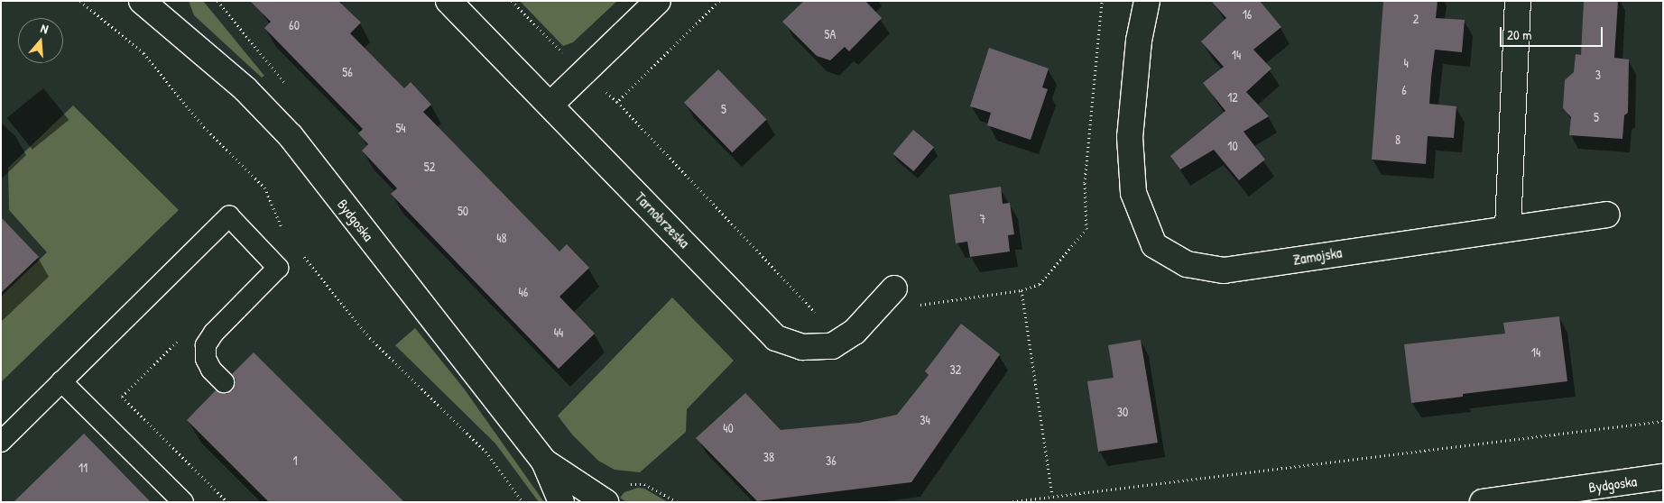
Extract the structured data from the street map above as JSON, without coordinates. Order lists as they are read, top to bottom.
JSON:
{
  "streets": {
    "street": ["Bydgoska", "Tarnobrzeska", "Zamojska"]
  },
  "house_numbers": [
    "16",
    "2",
    "60",
    "5A",
    "14",
    "4",
    "56",
    "3",
    "6",
    "12",
    "5",
    "5",
    "54",
    "8",
    "10",
    "52",
    "50",
    "7",
    "48",
    "46",
    "44",
    "14",
    "32",
    "30",
    "34",
    "40",
    "38",
    "1",
    "36",
    "11"
  ],
  "scale_bar": "20 m",
  "north": "top"
}
